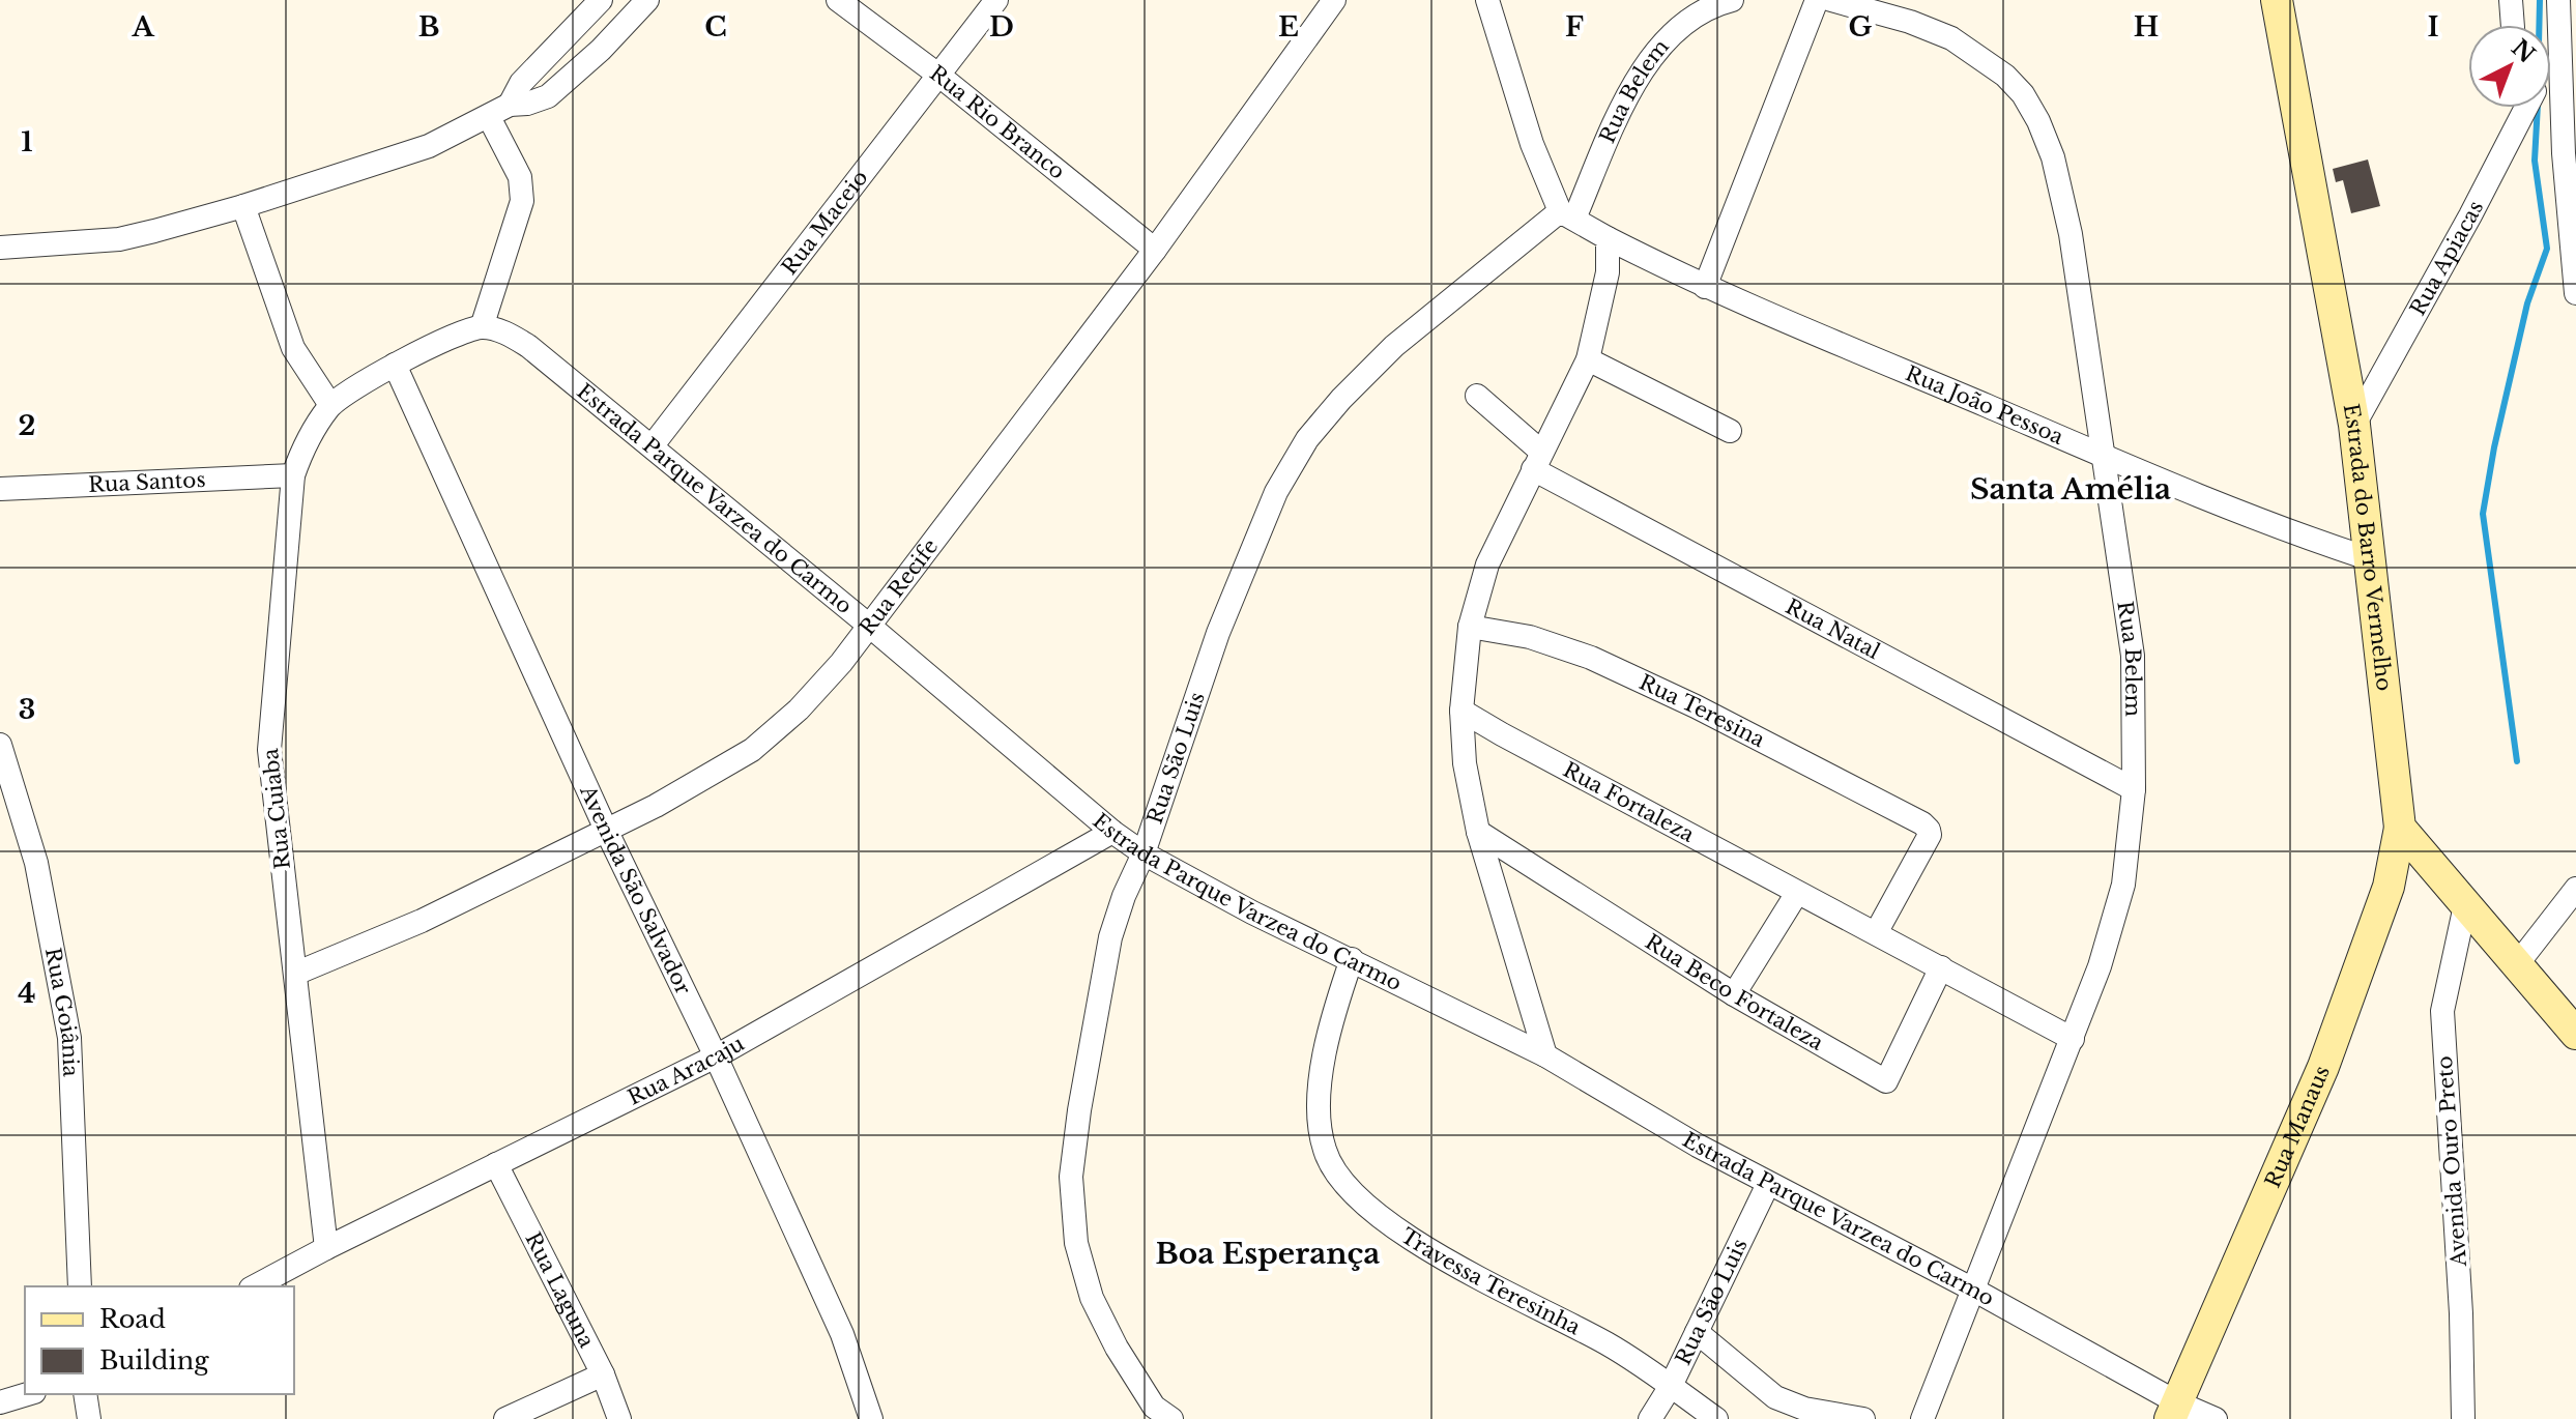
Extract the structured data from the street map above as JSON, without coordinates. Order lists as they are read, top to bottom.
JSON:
{
  "streets": {
    "street": [
      "Rua Belem",
      "Rua Rio Branco",
      "Rua Maceio",
      "Rua Apiacas",
      "Rua João Pessoa",
      "Rua Santos",
      "Estrada Parque Varzea do Carmo",
      "Estrada do Barro Vermelho",
      "Rua Recife",
      "Rua Natal",
      "Rua Teresina",
      "Rua São Luis",
      "Rua Fortaleza",
      "Rua Cuiaba",
      "Avenida São Salvador",
      "Rua Beco Fortaleza",
      "Rua Goiânia",
      "Rua Aracaju",
      "Rua Manaus",
      "Avenida Ouro Preto",
      "Travessa Teresinha",
      "Rua Laguna"
    ]
  },
  "crossings": [
    ["Rua Belem", "Rua João Pessoa"],
    ["Rua Belem", "Estrada Parque Varzea do Carmo"],
    ["Rua Belem", "Rua Natal"],
    ["Rua Belem", "Rua São Luis"],
    ["Rua Belem", "Rua Fortaleza"],
    ["Rua Rio Branco", "Rua Maceio"],
    ["Rua Rio Branco", "Rua Recife"],
    ["Rua Maceio", "Estrada Parque Varzea do Carmo"],
    ["Rua Apiacas", "Estrada do Barro Vermelho"],
    ["Rua João Pessoa", "Estrada do Barro Vermelho"],
    ["Rua Santos", "Rua Cuiaba"],
    ["Estrada Parque Varzea do Carmo", "Rua Recife"],
    ["Estrada Parque Varzea do Carmo", "Rua São Luis"],
    ["Estrada Parque Varzea do Carmo", "Rua Aracaju"],
    ["Estrada Parque Varzea do Carmo", "Rua Manaus"],
    ["Estrada Parque Varzea do Carmo", "Travessa Teresinha"],
    ["Estrada do Barro Vermelho", "Rua Manaus"],
    ["Rua Recife", "Rua Cuiaba"],
    ["Rua Recife", "Avenida São Salvador"],
    ["Rua Teresina", "Rua Fortaleza"],
    ["Rua São Luis", "Travessa Teresinha"],
    ["Rua Fortaleza", "Rua Beco Fortaleza"],
    ["Rua Cuiaba", "Avenida São Salvador"],
    ["Rua Cuiaba", "Rua Aracaju"],
    ["Avenida São Salvador", "Rua Aracaju"],
    ["Rua Aracaju", "Rua Laguna"]
  ],
  "districts": ["Santa Amélia", "Boa Esperança"],
  "legend": ["Road", "Building"],
  "north": "top right",
  "grid": {
    "columns": [
      "A",
      "B",
      "C",
      "D",
      "E",
      "F",
      "G",
      "H",
      "I"
    ],
    "rows": [
      "1",
      "2",
      "3",
      "4"
    ]
  }
}
